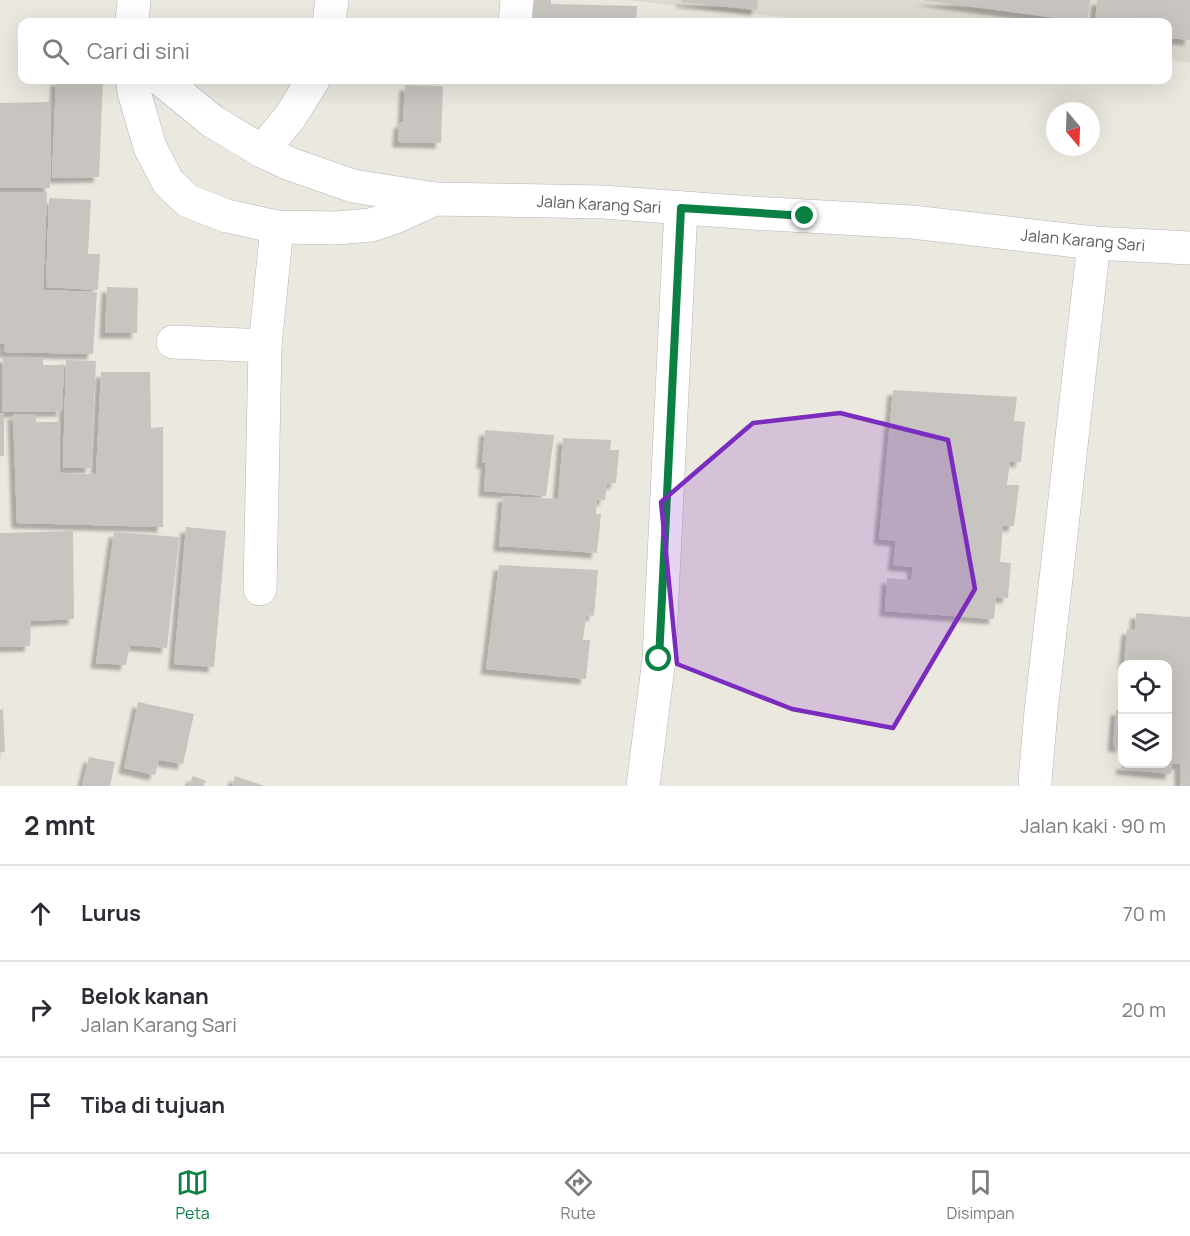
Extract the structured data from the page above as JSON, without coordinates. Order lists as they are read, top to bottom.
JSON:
{
  "streets": {
    "street": ["Jalan Karang Sari"]
  },
  "north": "bottom",
  "page": {
    "search": "Cari di sini",
    "heading": ["2 mnt", "Jalan kaki · 90 m"],
    "list": [
      ["Lurus", "70 m"],
      ["Belok kanan", "Jalan Karang Sari", "20 m"],
      "Tiba di tujuan"
    ],
    "nav": ["Peta", "Rute", "Disimpan"]
  }
}
